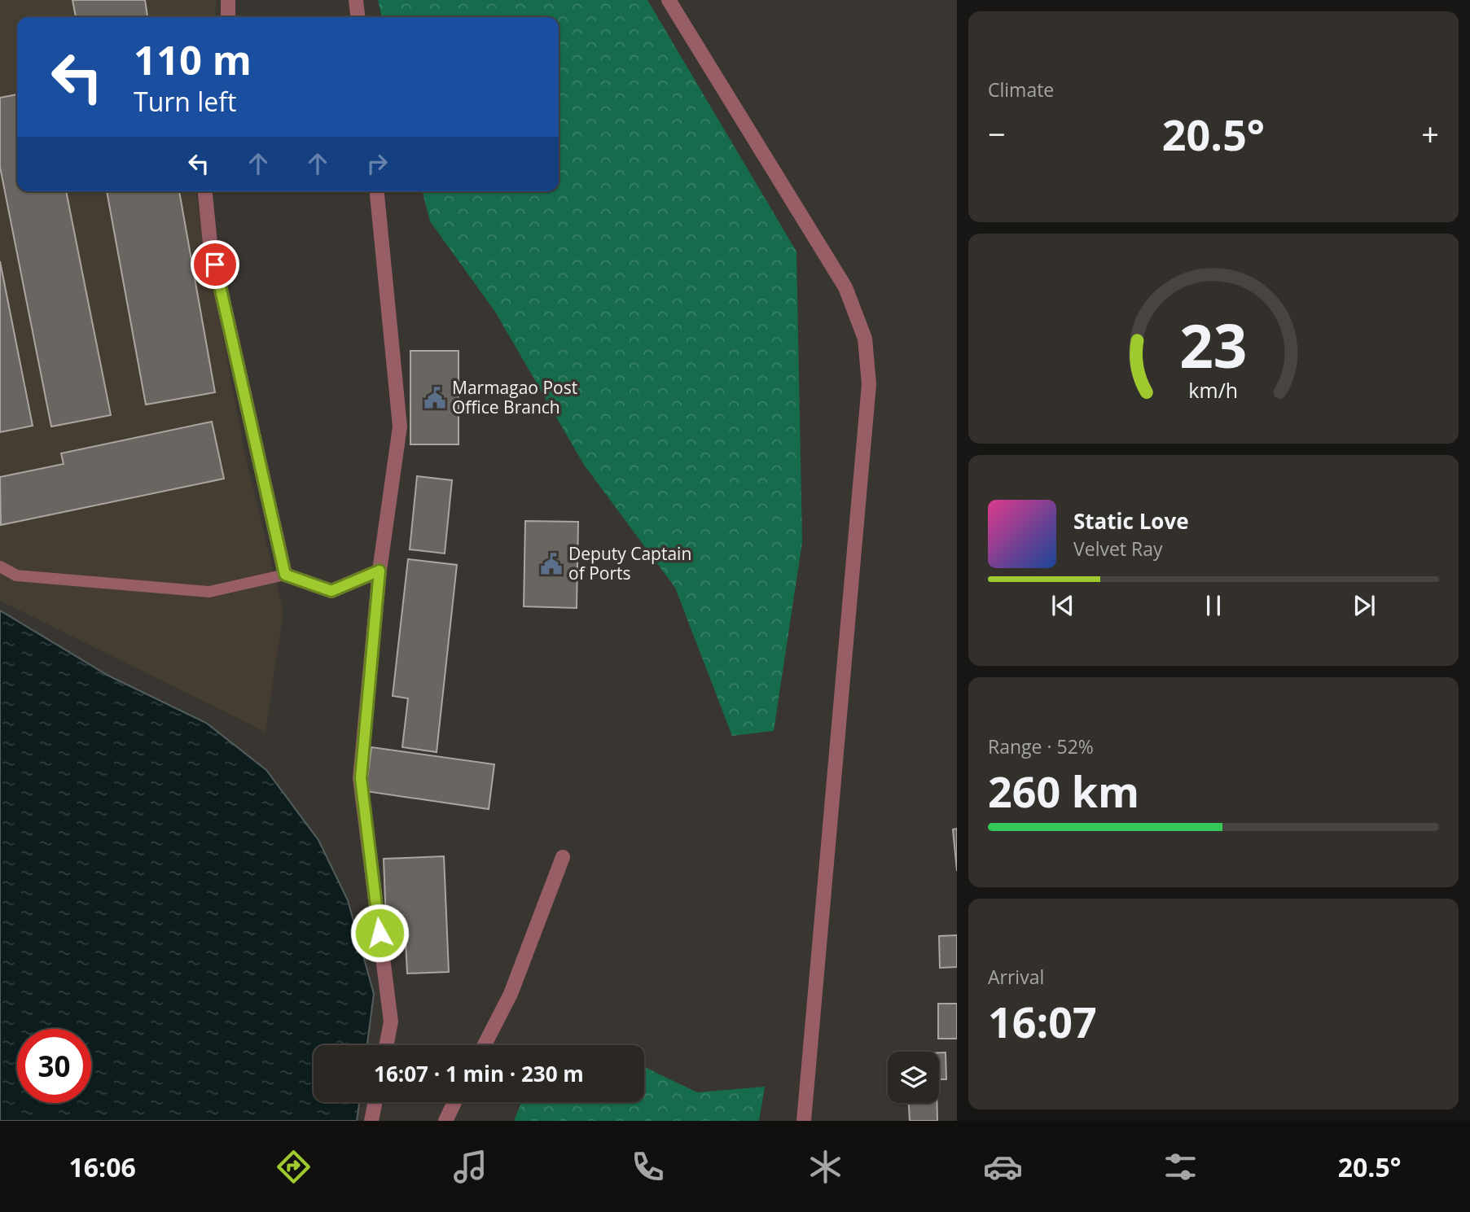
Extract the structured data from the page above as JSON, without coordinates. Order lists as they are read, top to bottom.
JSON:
{
  "places": {
    "public building": ["Marmagao Post Office Branch", "Deputy Captain of Ports"]
  },
  "page": {
    "tile": [
      "Climate",
      ["Range · 52%", "260 km"],
      ["Arrival", "16:07"]
    ],
    "turn": ["110 m", "Turn left"],
    "heat": ["−", "20.5°", "+"],
    "song": ["Static Love", "Velvet Ray"],
    "limit": "30",
    "trip": "16:07 · 1 min · 230 m",
    "tabs": ["16:06", "20.5°"],
    "gauge": ["23", "km/h"]
  }
}
